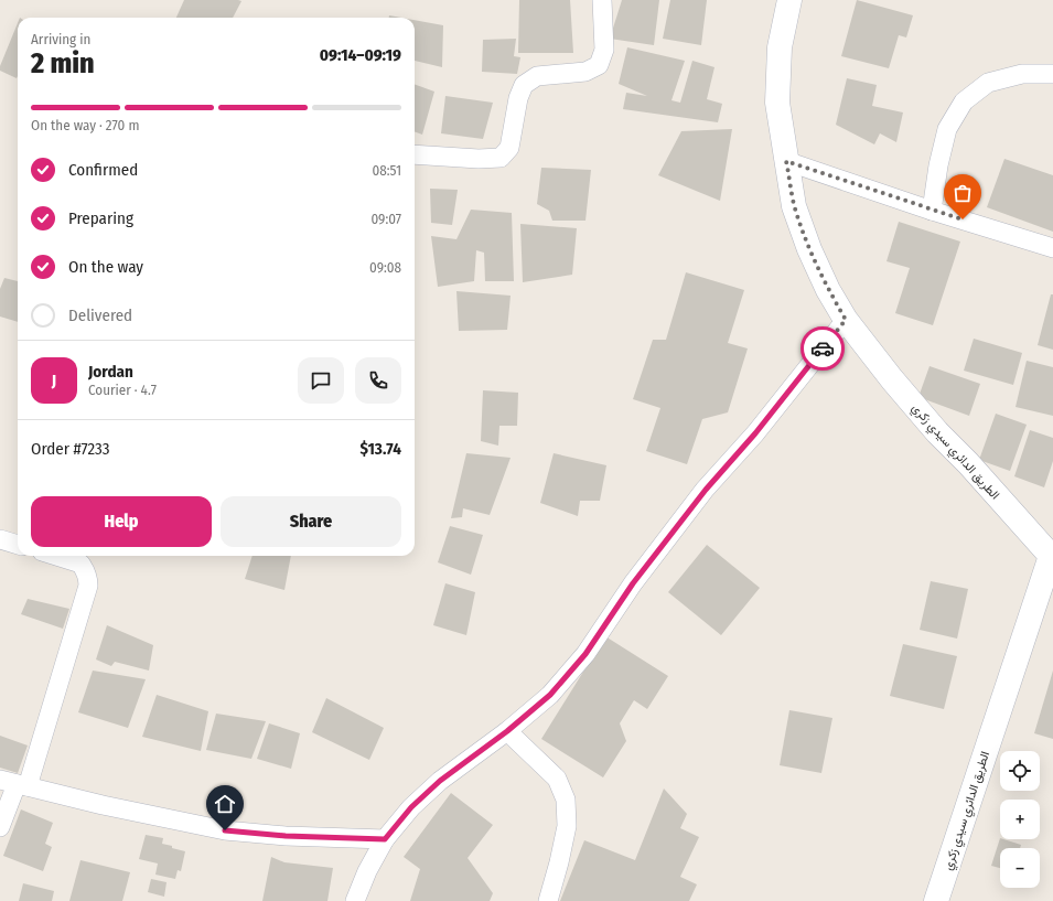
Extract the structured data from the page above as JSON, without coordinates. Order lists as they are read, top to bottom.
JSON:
{
  "streets": {
    "street": ["الطريق الدائري سيدي زكري"]
  },
  "page": {
    "heading": ["2 min", "Arriving in", "09:14–09:19"],
    "panel": [
      "Jordan",
      "Courier · 4.7",
      "Order #7233",
      "$13.74"
    ],
    "bar": "On the way · 270 m",
    "list": [
      ["Confirmed", "08:51"],
      ["Preparing", "09:07"],
      ["On the way", "09:08"],
      "Delivered"
    ],
    "round": "J",
    "buttons": ["Help", "Share"],
    "map_buttons": ["+", "−"]
  }
}
